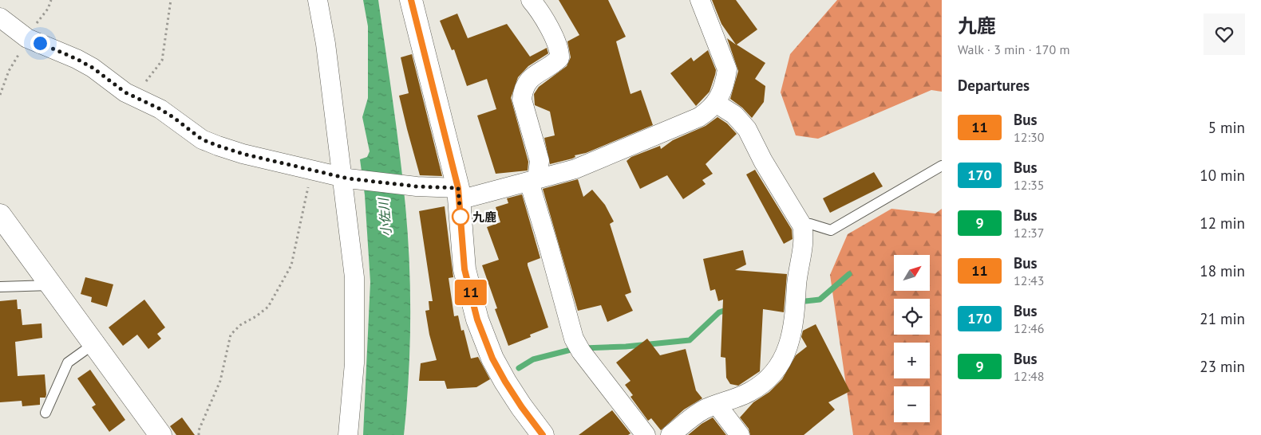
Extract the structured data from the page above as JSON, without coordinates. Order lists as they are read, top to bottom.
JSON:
{
  "water": ["小佐川"],
  "places": ["九鹿"],
  "lines": ["bus line 11"],
  "north": "top right",
  "page": {
    "on_map": "11",
    "heading": [
      ["九鹿", "Walk · 3 min · 170 m"],
      "Departures"
    ],
    "list": [
      {
        "mark": "11",
        "name": "Bus",
        "note": "12:30",
        "value": "5 min"
      },
      {
        "mark": "170",
        "name": "Bus",
        "note": "12:35",
        "value": "10 min"
      },
      {
        "mark": "9",
        "name": "Bus",
        "note": "12:37",
        "value": "12 min"
      },
      {
        "mark": "11",
        "name": "Bus",
        "note": "12:43",
        "value": "18 min"
      },
      {
        "mark": "170",
        "name": "Bus",
        "note": "12:46",
        "value": "21 min"
      },
      {
        "mark": "9",
        "name": "Bus",
        "note": "12:48",
        "value": "23 min"
      }
    ],
    "map_buttons": ["+", "−"]
  }
}
